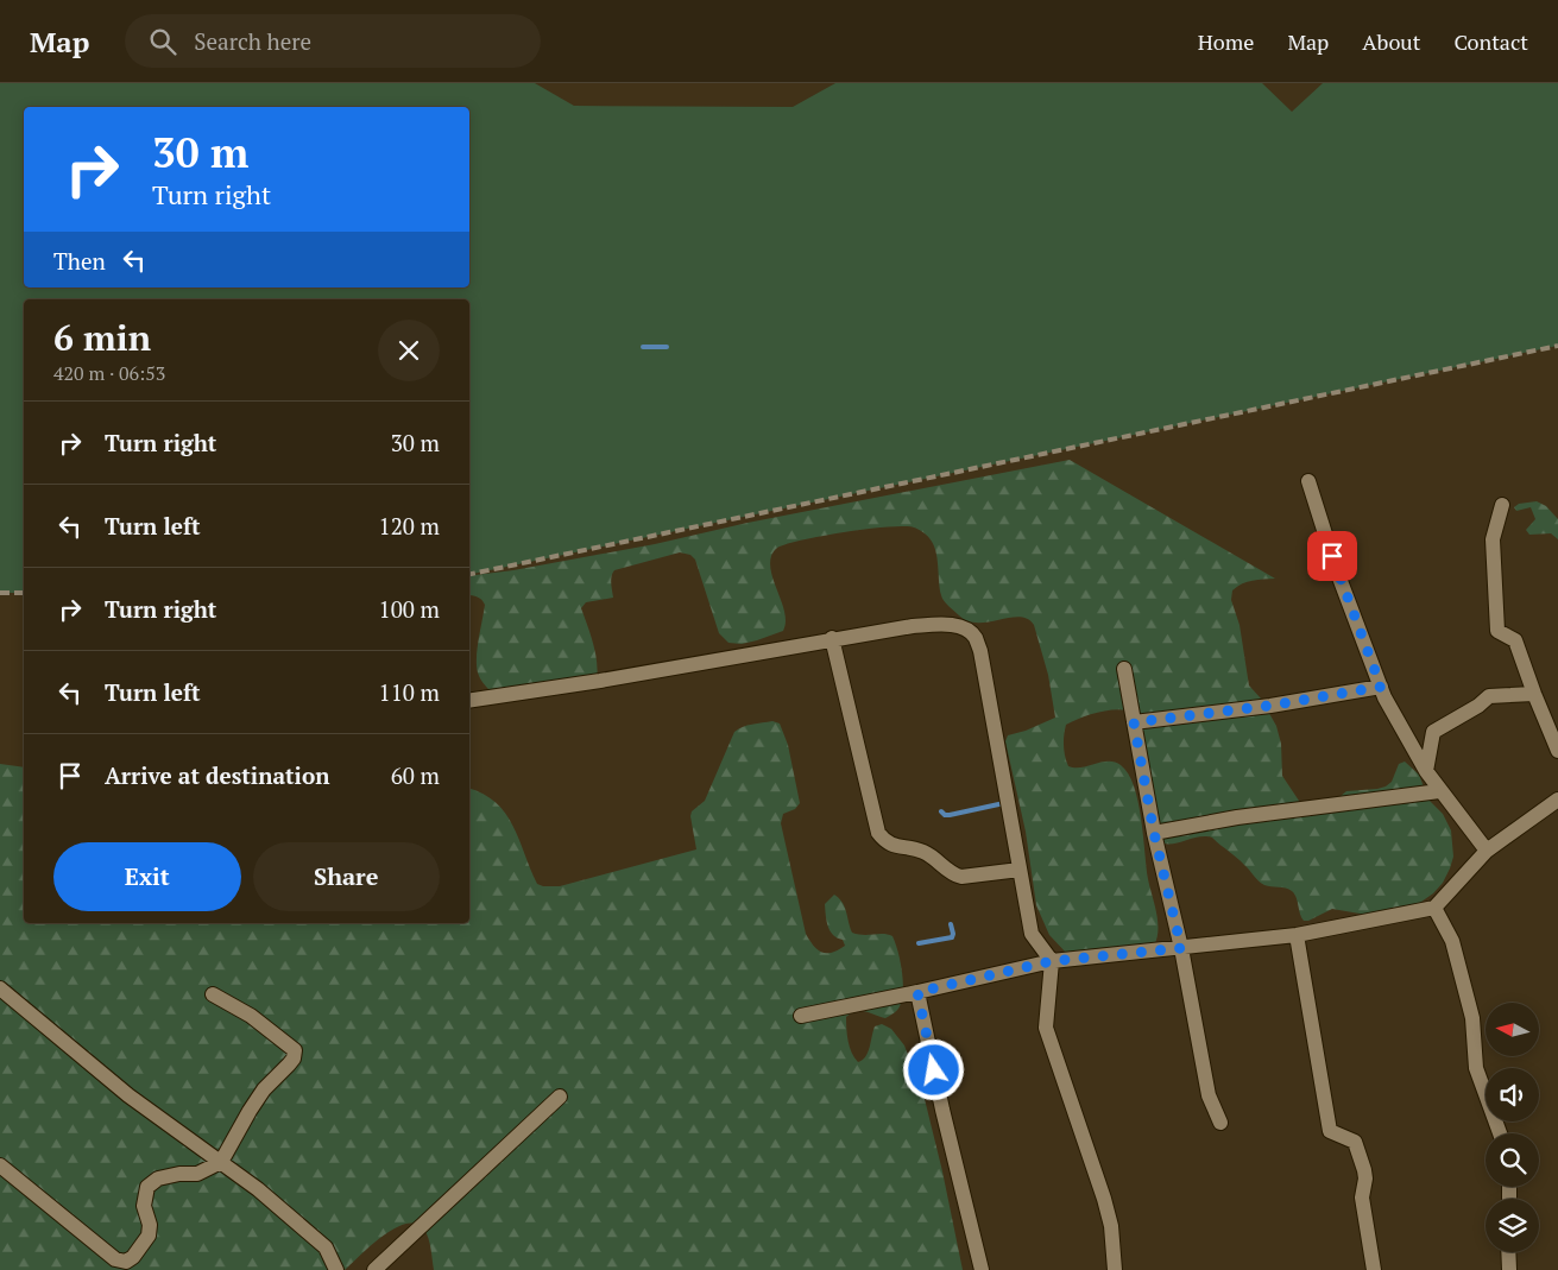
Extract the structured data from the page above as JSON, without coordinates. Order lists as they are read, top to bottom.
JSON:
{
  "north": "left",
  "page": {
    "header": "Map",
    "search": "Search here",
    "nav": [
      "Home",
      "Map",
      "About",
      "Contact"
    ],
    "turn": ["30 m", "Turn right"],
    "then": "Then",
    "heading": ["6 min", "420 m · 06:53"],
    "list": [
      {
        "name": "Turn right",
        "value": "30 m"
      },
      {
        "name": "Turn left",
        "value": "120 m"
      },
      {
        "name": "Turn right",
        "value": "100 m"
      },
      {
        "name": "Turn left",
        "value": "110 m"
      },
      {
        "name": "Arrive at destination",
        "value": "60 m"
      }
    ],
    "buttons": ["Exit", "Share"]
  }
}
